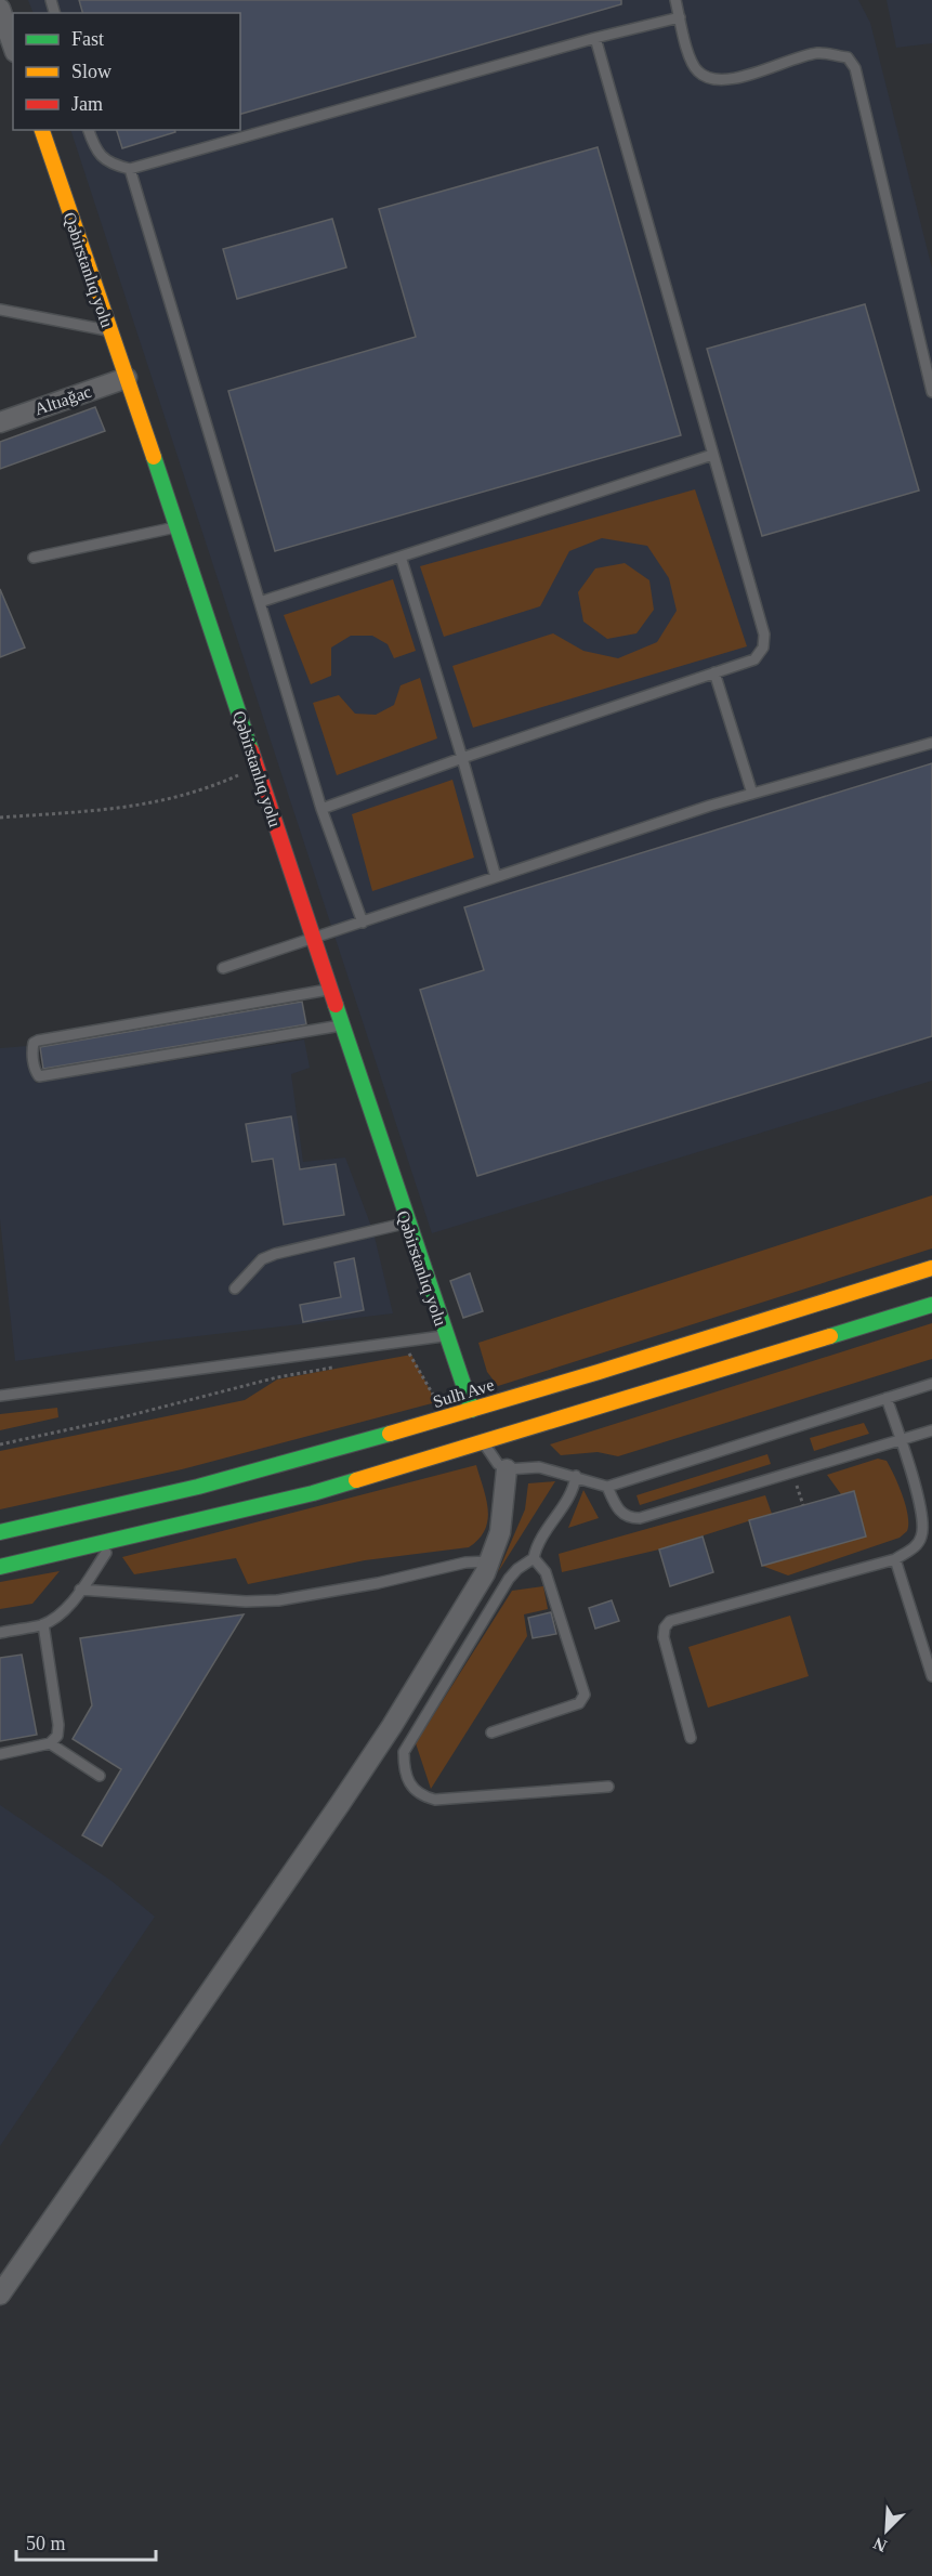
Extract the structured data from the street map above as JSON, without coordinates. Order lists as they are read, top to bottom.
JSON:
{
  "streets": {
    "main road": ["Qəbirstanlıq yolu", "Sulh Ave"],
    "street": ["Altıağac"]
  },
  "crossings": [
    ["Qəbirstanlıq yolu", "Altıağac"],
    ["Qəbirstanlıq yolu", "Sulh Ave"]
  ],
  "legend": ["Fast", "Slow", "Jam"],
  "scale_bar": "50 m",
  "north": "bottom left"
}
